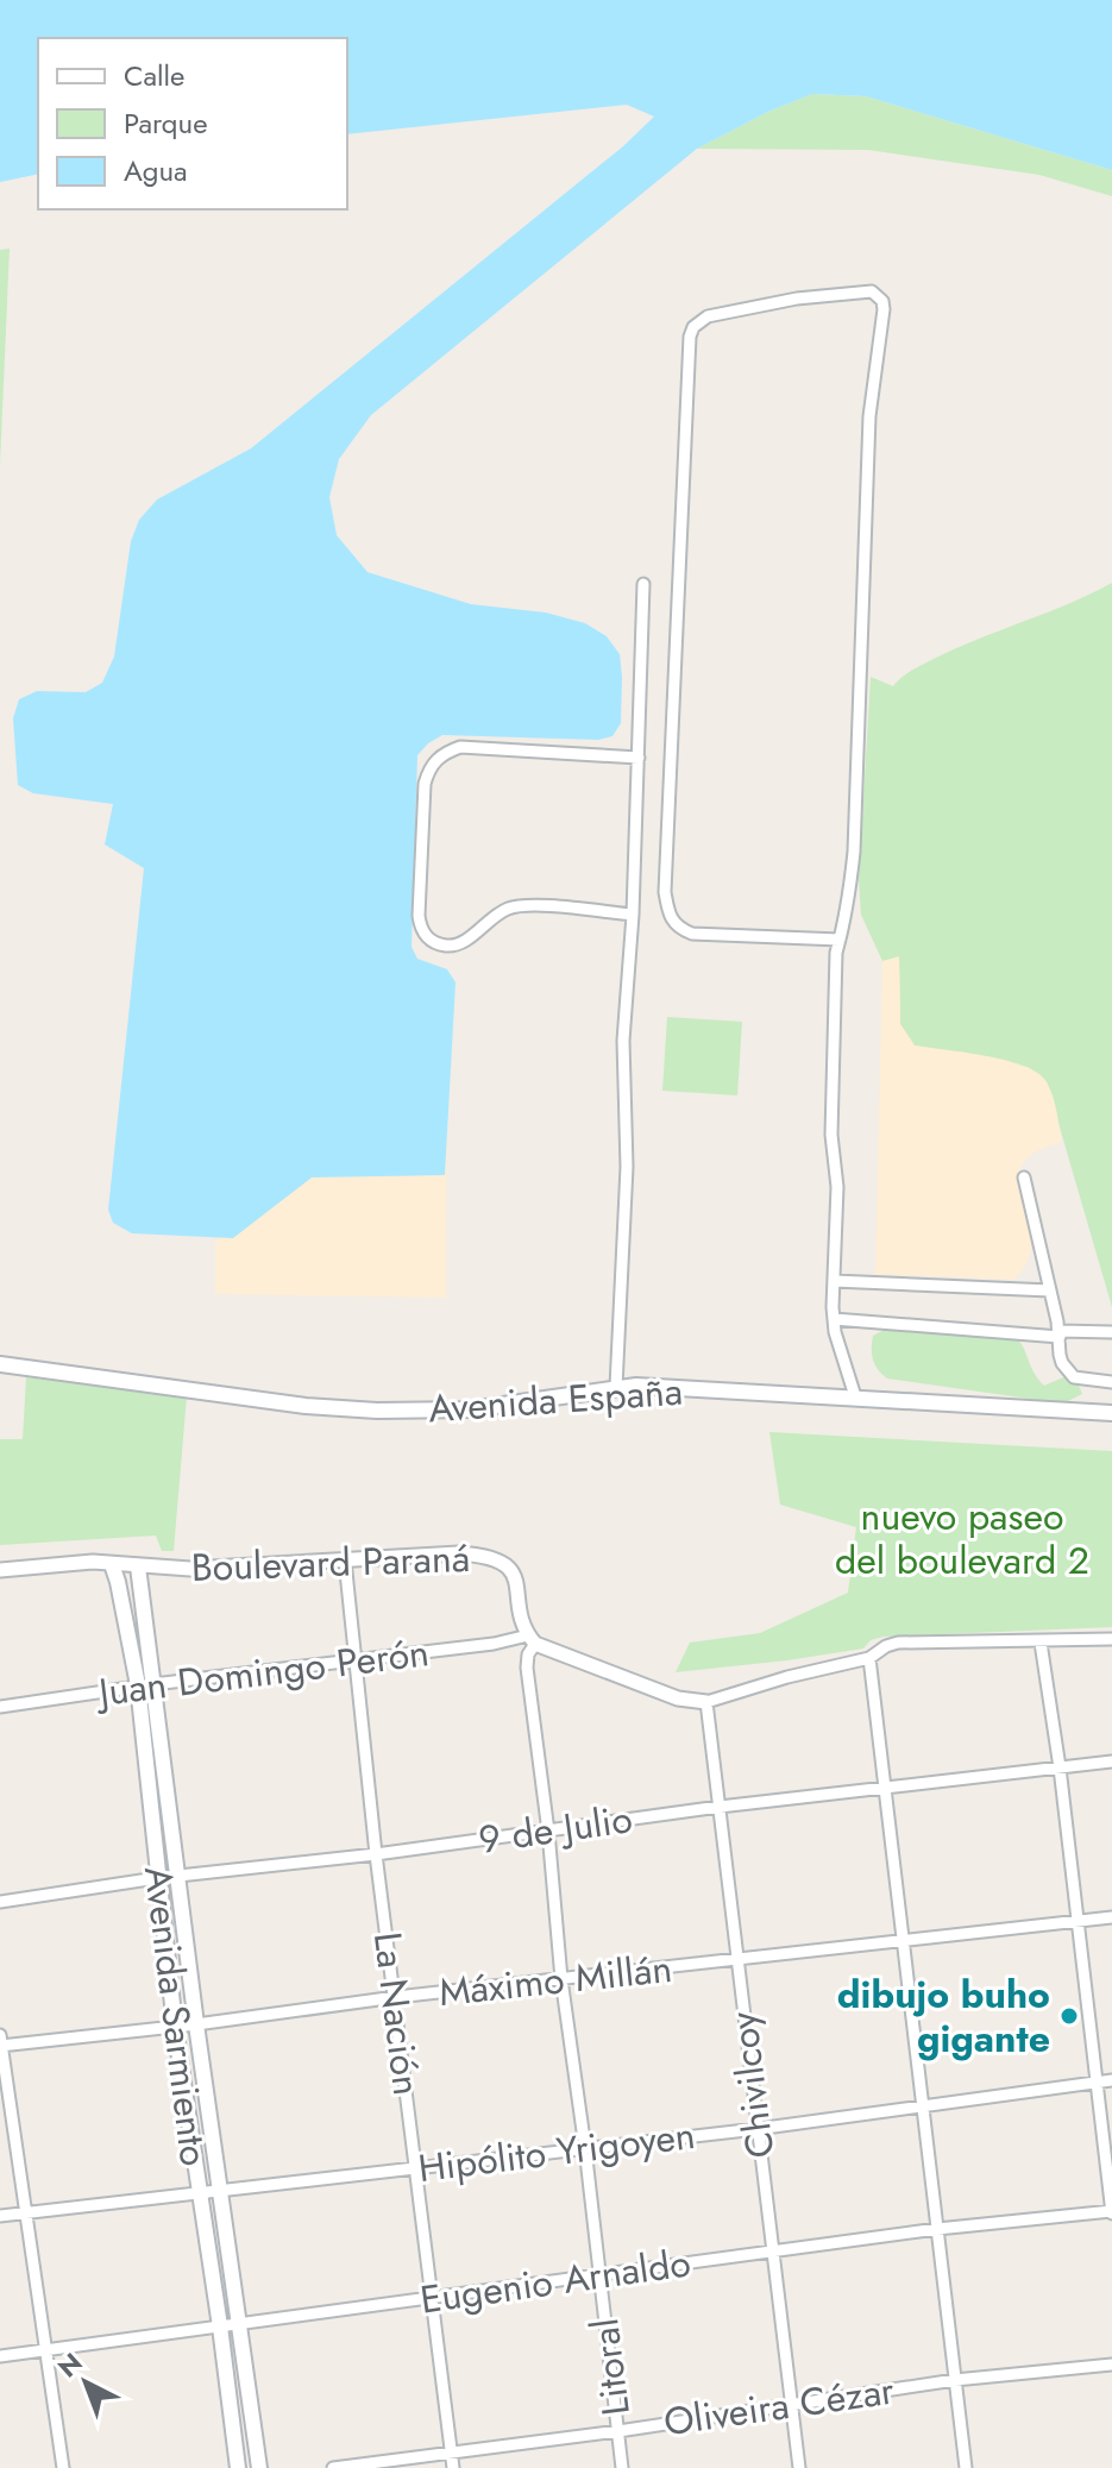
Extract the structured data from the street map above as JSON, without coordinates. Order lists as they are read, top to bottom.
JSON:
{
  "streets": {
    "main road": ["Avenida España", "Avenida Sarmiento"],
    "street": [
      "Boulevard Paraná",
      "Juan Domingo Perón",
      "9 de Julio",
      "Máximo Millán",
      "La Nación",
      "Chivilcoy",
      "Hipólito Yrigoyen",
      "Eugenio Arnaldo",
      "Litoral",
      "Oliveira Cézar"
    ]
  },
  "crossings": [
    ["Boulevard Paraná", "Juan Domingo Perón"],
    ["Boulevard Paraná", "La Nación"],
    ["Boulevard Paraná", "Avenida Sarmiento"],
    ["Boulevard Paraná", "Litoral"],
    ["Juan Domingo Perón", "La Nación"],
    ["Juan Domingo Perón", "Avenida Sarmiento"],
    ["Juan Domingo Perón", "Litoral"],
    ["9 de Julio", "La Nación"],
    ["9 de Julio", "Avenida Sarmiento"],
    ["9 de Julio", "Chivilcoy"],
    ["9 de Julio", "Litoral"],
    ["Máximo Millán", "La Nación"],
    ["Máximo Millán", "Avenida Sarmiento"],
    ["Máximo Millán", "Chivilcoy"],
    ["Máximo Millán", "Litoral"],
    ["La Nación", "Hipólito Yrigoyen"],
    ["La Nación", "Eugenio Arnaldo"],
    ["La Nación", "Oliveira Cézar"],
    ["Avenida Sarmiento", "Hipólito Yrigoyen"],
    ["Avenida Sarmiento", "Eugenio Arnaldo"],
    ["Chivilcoy", "Hipólito Yrigoyen"],
    ["Chivilcoy", "Eugenio Arnaldo"],
    ["Chivilcoy", "Oliveira Cézar"],
    ["Hipólito Yrigoyen", "Litoral"],
    ["Eugenio Arnaldo", "Litoral"],
    ["Litoral", "Oliveira Cézar"]
  ],
  "parks": ["nuevo paseo del boulevard 2"],
  "places": ["dibujo buho gigante"],
  "legend": ["Calle", "Parque", "Agua"],
  "north": "top left"
}
